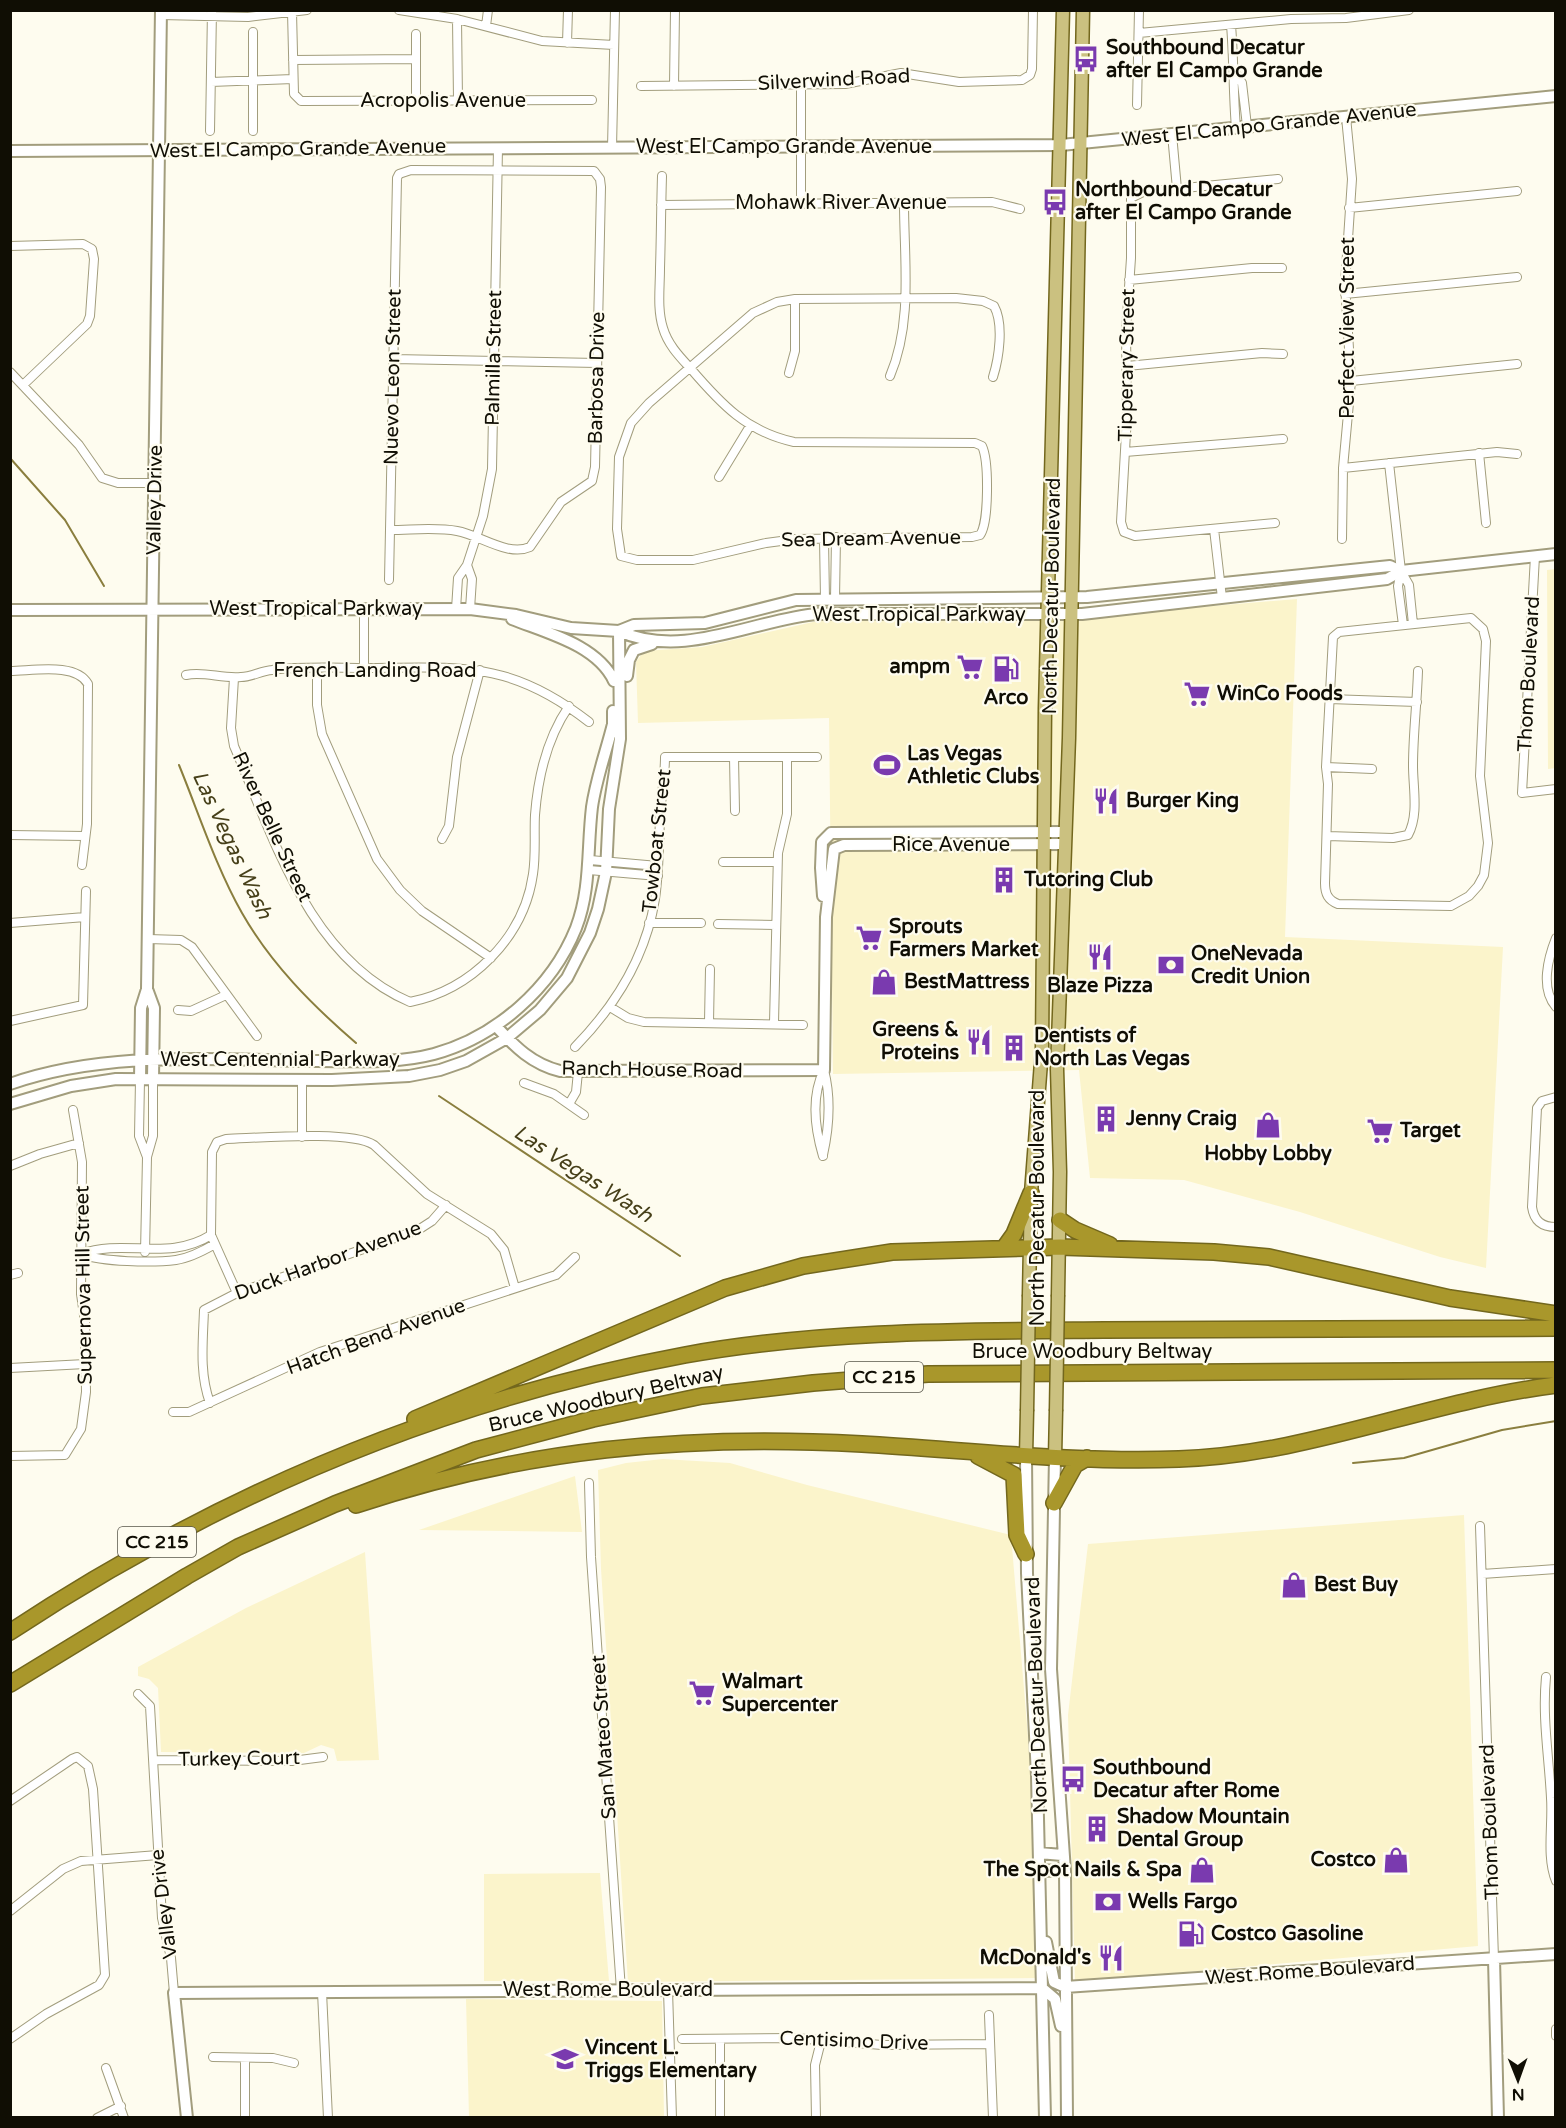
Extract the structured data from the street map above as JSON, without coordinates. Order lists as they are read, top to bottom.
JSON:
{
  "streets": {
    "highway": ["Bruce Woodbury Beltway", "CC 215"],
    "main road": [
      "West El Campo Grande Avenue",
      "Valley Drive",
      "North Decatur Boulevard",
      "West Tropical Parkway",
      "Thom Boulevard",
      "Rice Avenue",
      "West Centennial Parkway",
      "Ranch House Road",
      "West Rome Boulevard"
    ],
    "street": [
      "Silverwind Road",
      "Acropolis Avenue",
      "Mohawk River Avenue",
      "Perfect View Street",
      "Palmilla Street",
      "Tipperary Street",
      "Nuevo Leon Street",
      "Barbosa Drive",
      "Sea Dream Avenue",
      "French Landing Road",
      "River Belle Street",
      "Towboat Street",
      "Duck Harbor Avenue",
      "Supernova Hill Street",
      "Hatch Bend Avenue",
      "San Mateo Street",
      "Turkey Court",
      "Centisimo Drive"
    ]
  },
  "crossings": [
    ["West El Campo Grande Avenue", "Perfect View Street"],
    ["West El Campo Grande Avenue", "Palmilla Street"],
    ["West El Campo Grande Avenue", "Valley Drive"],
    ["West El Campo Grande Avenue", "North Decatur Boulevard"],
    ["Palmilla Street", "Nuevo Leon Street"],
    ["Palmilla Street", "Barbosa Drive"],
    ["Palmilla Street", "West Tropical Parkway"],
    ["Nuevo Leon Street", "Barbosa Drive"],
    ["Valley Drive", "West Tropical Parkway"],
    ["Valley Drive", "West Centennial Parkway"],
    ["Valley Drive", "Turkey Court"],
    ["Valley Drive", "West Rome Boulevard"],
    ["North Decatur Boulevard", "West Tropical Parkway"],
    ["North Decatur Boulevard", "Rice Avenue"],
    ["North Decatur Boulevard", "West Rome Boulevard"],
    ["West Tropical Parkway", "Thom Boulevard"],
    ["West Tropical Parkway", "West Centennial Parkway"],
    ["French Landing Road", "River Belle Street"],
    ["Thom Boulevard", "West Rome Boulevard"],
    ["West Centennial Parkway", "Ranch House Road"],
    ["Duck Harbor Avenue", "Hatch Bend Avenue"],
    ["San Mateo Street", "West Rome Boulevard"]
  ],
  "water": ["Las Vegas Wash"],
  "places": {
    "bus stop": ["Southbound Decatur after El Campo Grande", "Northbound Decatur after El Campo Grande", "Southbound Decatur after Rome"],
    "supermarket": [
      "ampm",
      "WinCo Foods",
      "Sprouts Farmers Market",
      "Target",
      "Walmart Supercenter"
    ],
    "fuel station": ["Arco", "Costco Gasoline"],
    "sports": ["Las Vegas Athletic Clubs"],
    "restaurant": [
      "Burger King",
      "Blaze Pizza",
      "Greens & Proteins",
      "McDonald's"
    ],
    "building": [
      "Tutoring Club",
      "Dentists of North Las Vegas",
      "Jenny Craig",
      "Shadow Mountain Dental Group"
    ],
    "bank": ["OneNevada Credit Union", "Wells Fargo"],
    "shop": [
      "BestMattress",
      "Hobby Lobby",
      "Best Buy",
      "Costco",
      "The Spot Nails & Spa"
    ],
    "school or university": ["Vincent L. Triggs Elementary"]
  },
  "north": "bottom"
}
